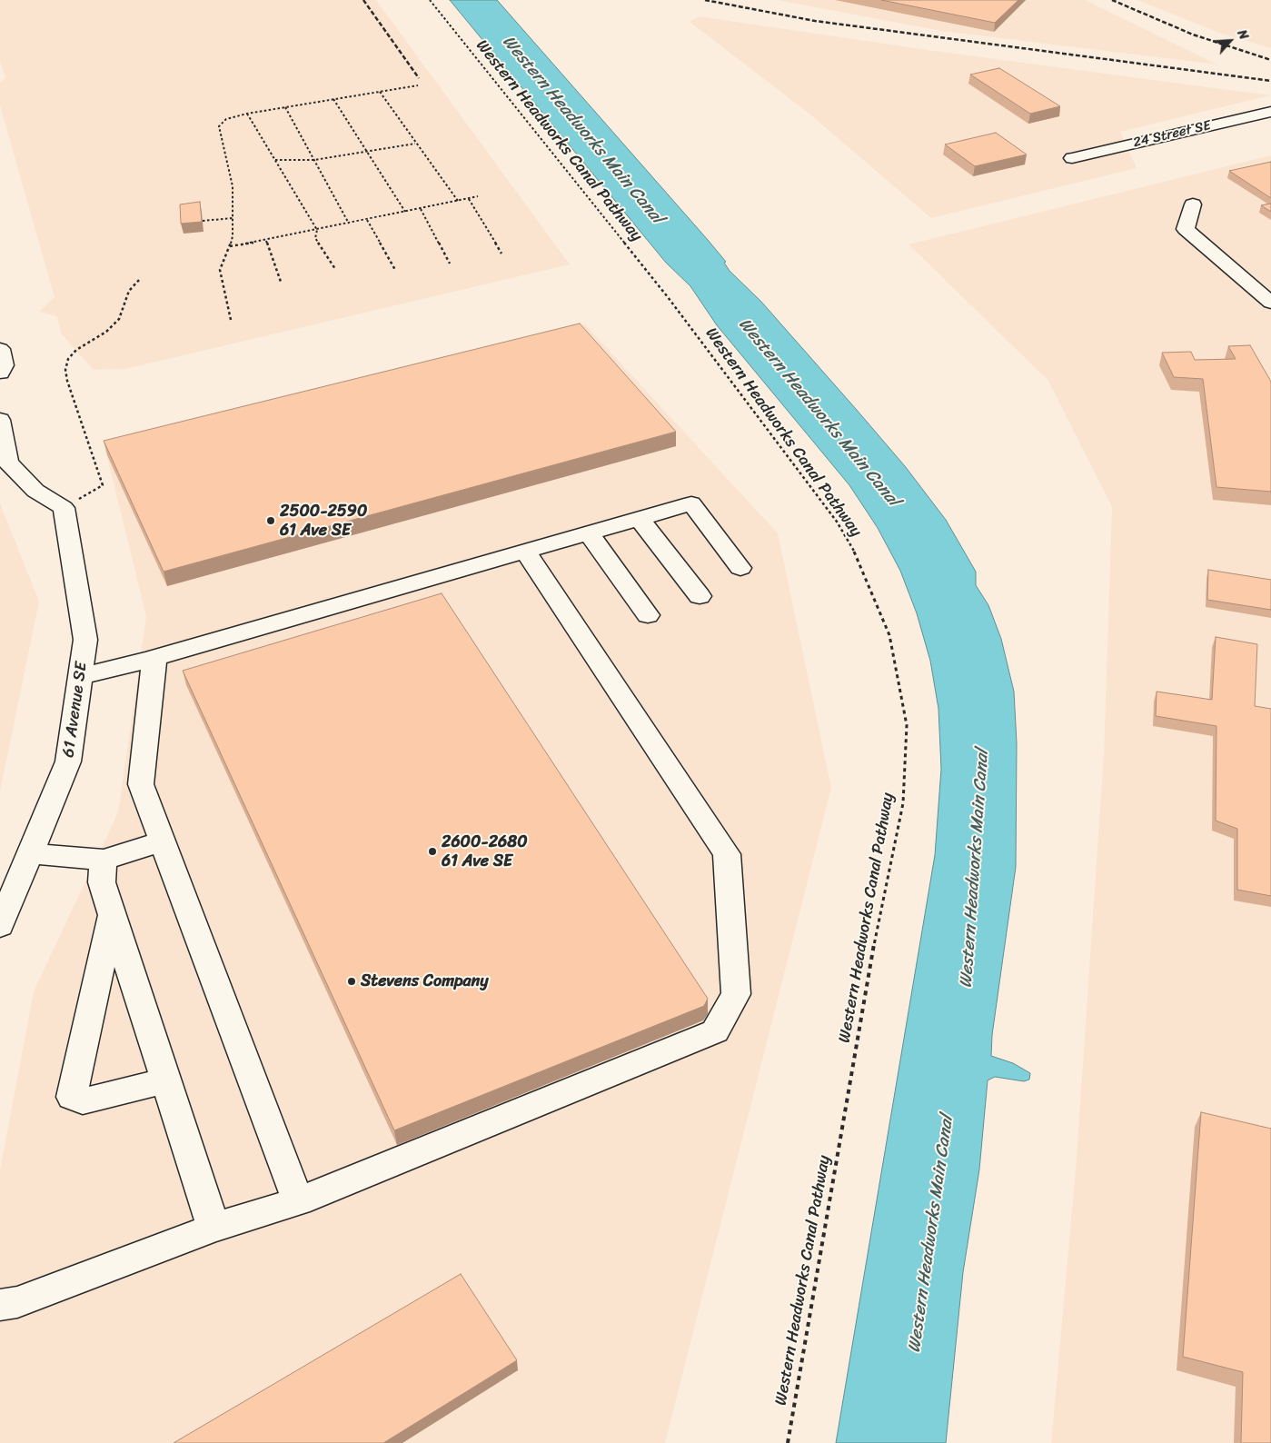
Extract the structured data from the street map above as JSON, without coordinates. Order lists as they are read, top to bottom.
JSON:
{
  "streets": {
    "street": ["24 Street SE", "61 Avenue SE"],
    "path": ["Western Headworks Canal Pathway"]
  },
  "water": ["Western Headworks Main Canal"],
  "places": ["2500-2590 61 Ave SE", "2600-2680 61 Ave SE", "Stevens Company"],
  "north": "top right"
}
